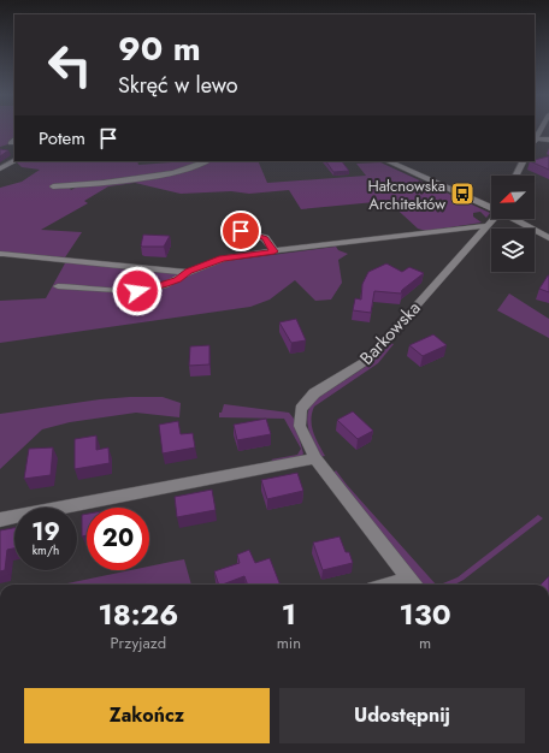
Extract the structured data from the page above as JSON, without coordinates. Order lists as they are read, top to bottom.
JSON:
{
  "streets": {
    "street": ["Barkowska"]
  },
  "places": {
    "bus stop": ["Hałcnowska Architektów"]
  },
  "north": "bottom left",
  "page": {
    "turn": ["90 m", "Skręć w lewo"],
    "then": "Potem",
    "speed": "19 km/h",
    "limit": "20",
    "eta": [
      "18:26",
      "Przyjazd",
      "1",
      "min",
      "130",
      "m"
    ],
    "buttons": ["Zakończ", "Udostępnij"]
  }
}
